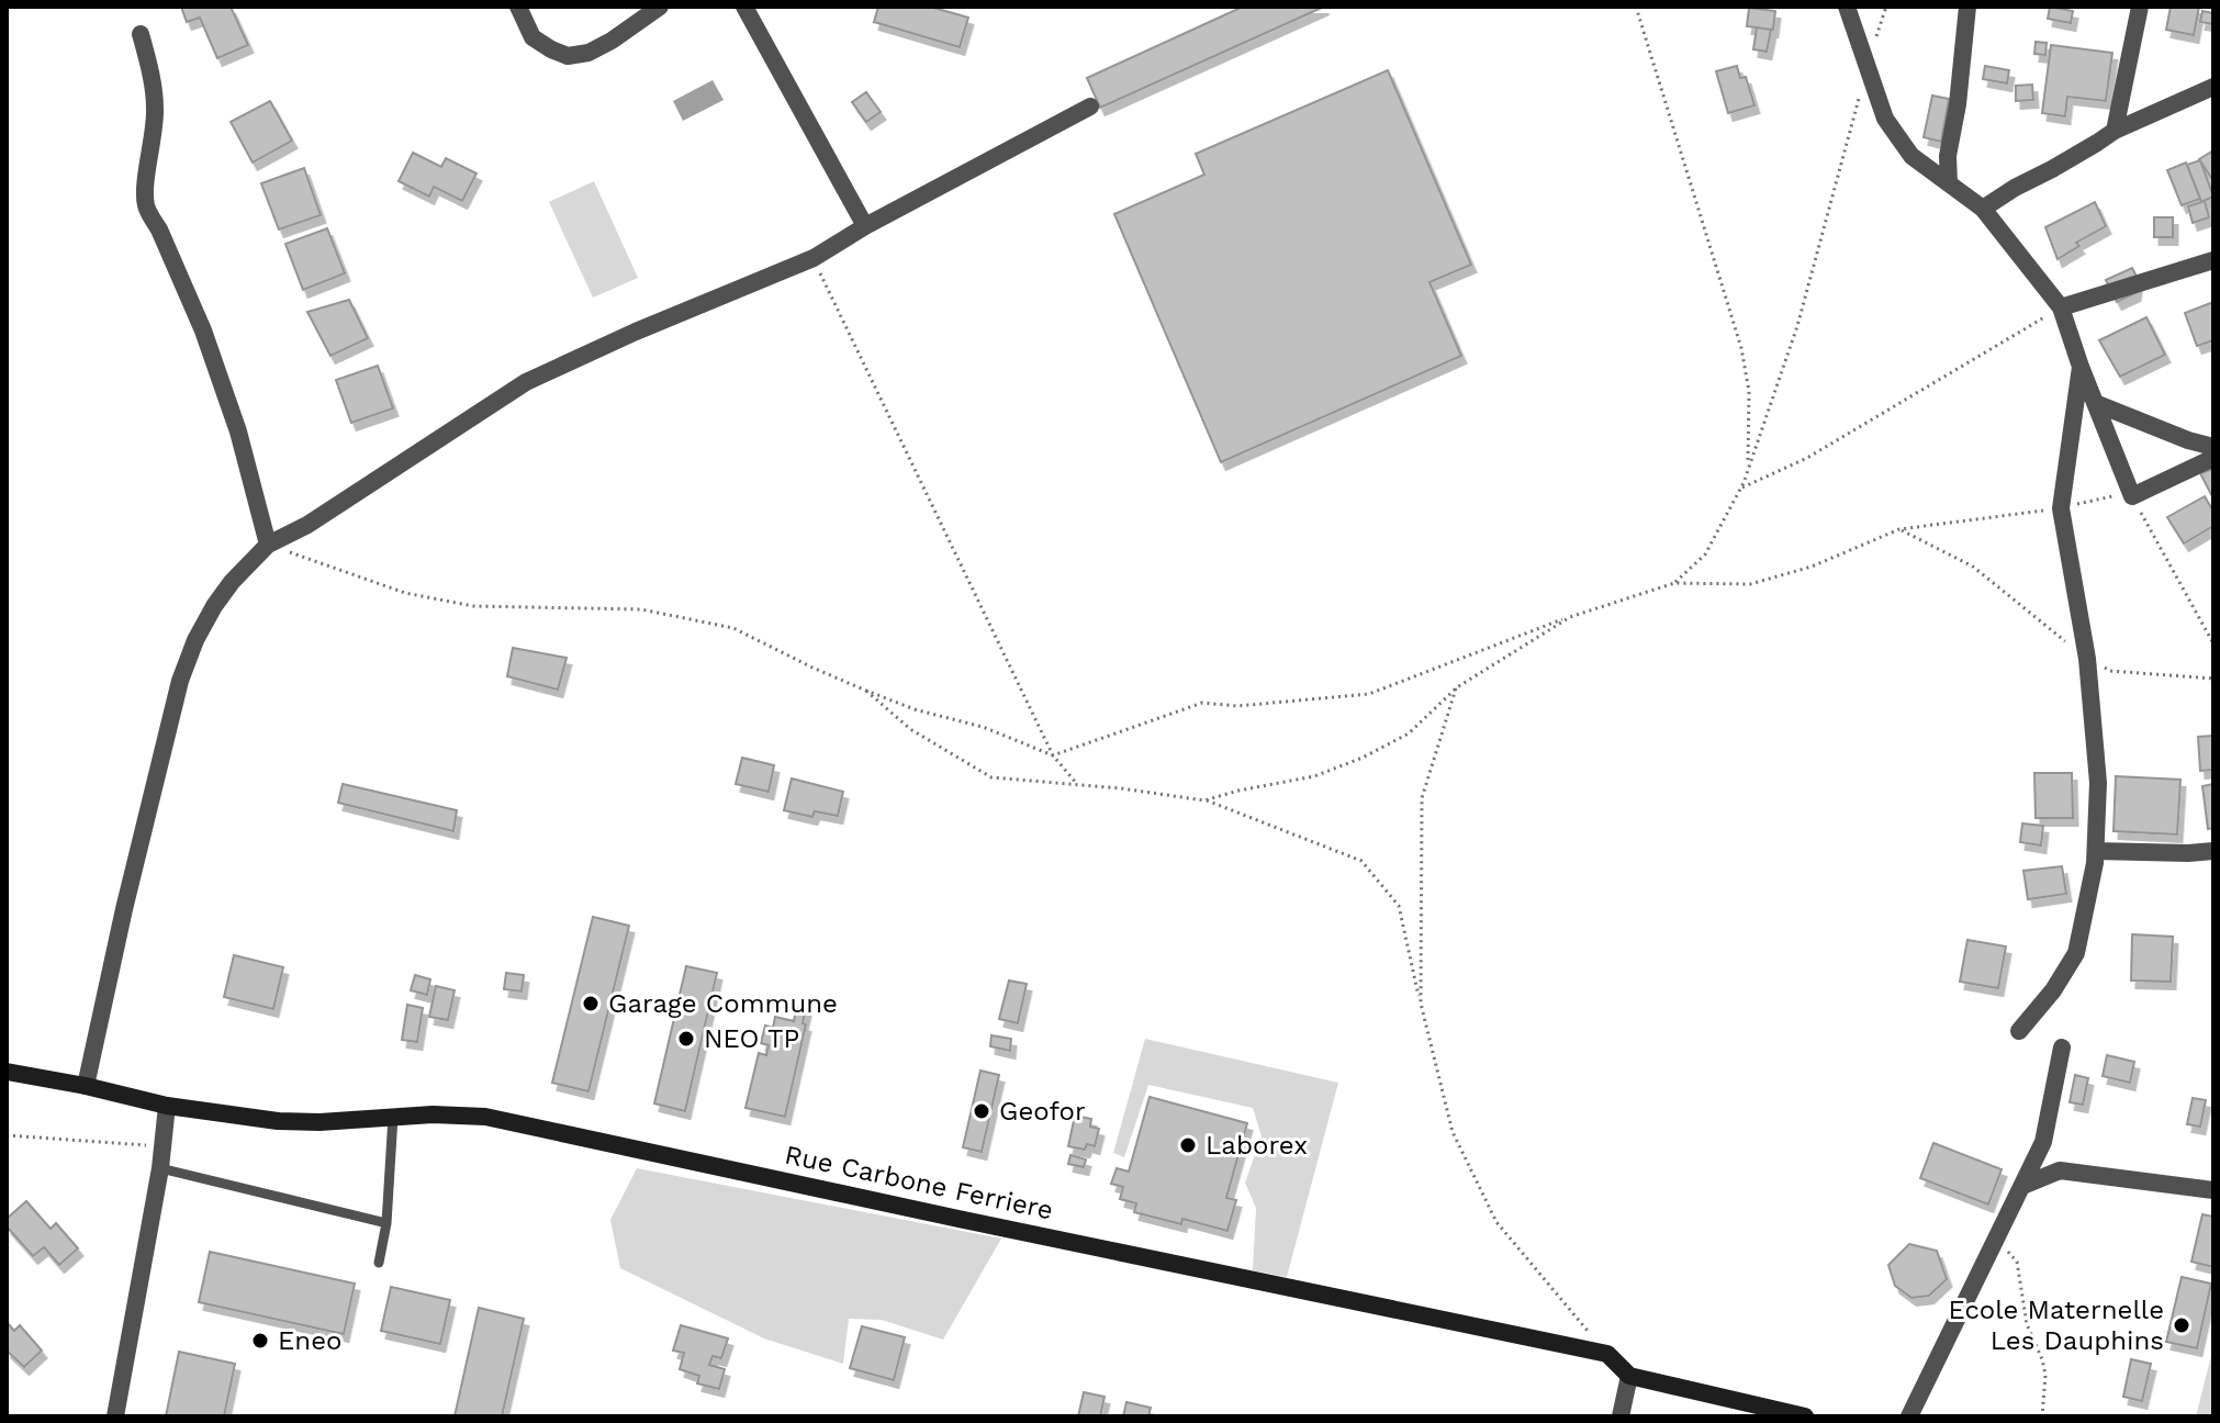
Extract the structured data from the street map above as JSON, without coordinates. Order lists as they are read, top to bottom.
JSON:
{
  "streets": {
    "street": ["Rue Carbone Ferriere"]
  },
  "places": [
    "Garage Commune",
    "NEO TP",
    "Geofor",
    "Laborex",
    "Ecole Maternelle Les Dauphins",
    "Eneo"
  ]
}
